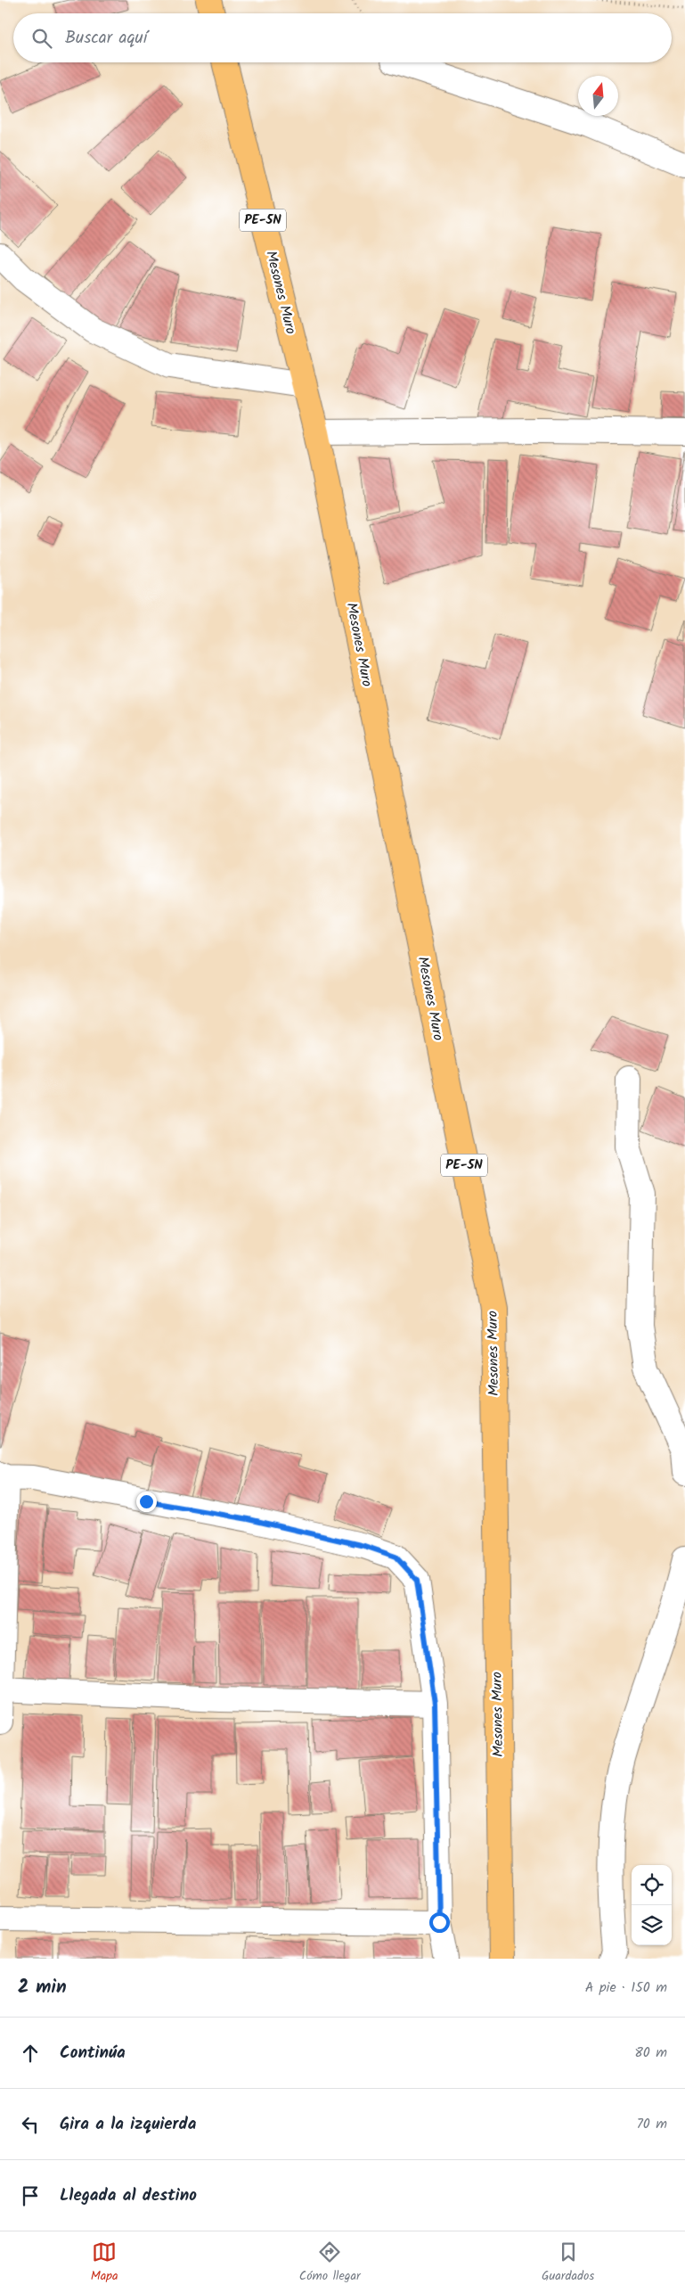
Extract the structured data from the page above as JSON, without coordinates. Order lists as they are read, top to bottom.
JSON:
{
  "streets": {
    "highway": ["PE-5N", "Mesones Muro"]
  },
  "north": "top",
  "page": {
    "search": "Buscar aquí",
    "heading": ["2 min", "A pie · 150 m"],
    "list": [
      ["Continúa", "80 m"],
      ["Gira a la izquierda", "70 m"],
      "Llegada al destino"
    ],
    "nav": ["Mapa", "Cómo llegar", "Guardados"]
  }
}
